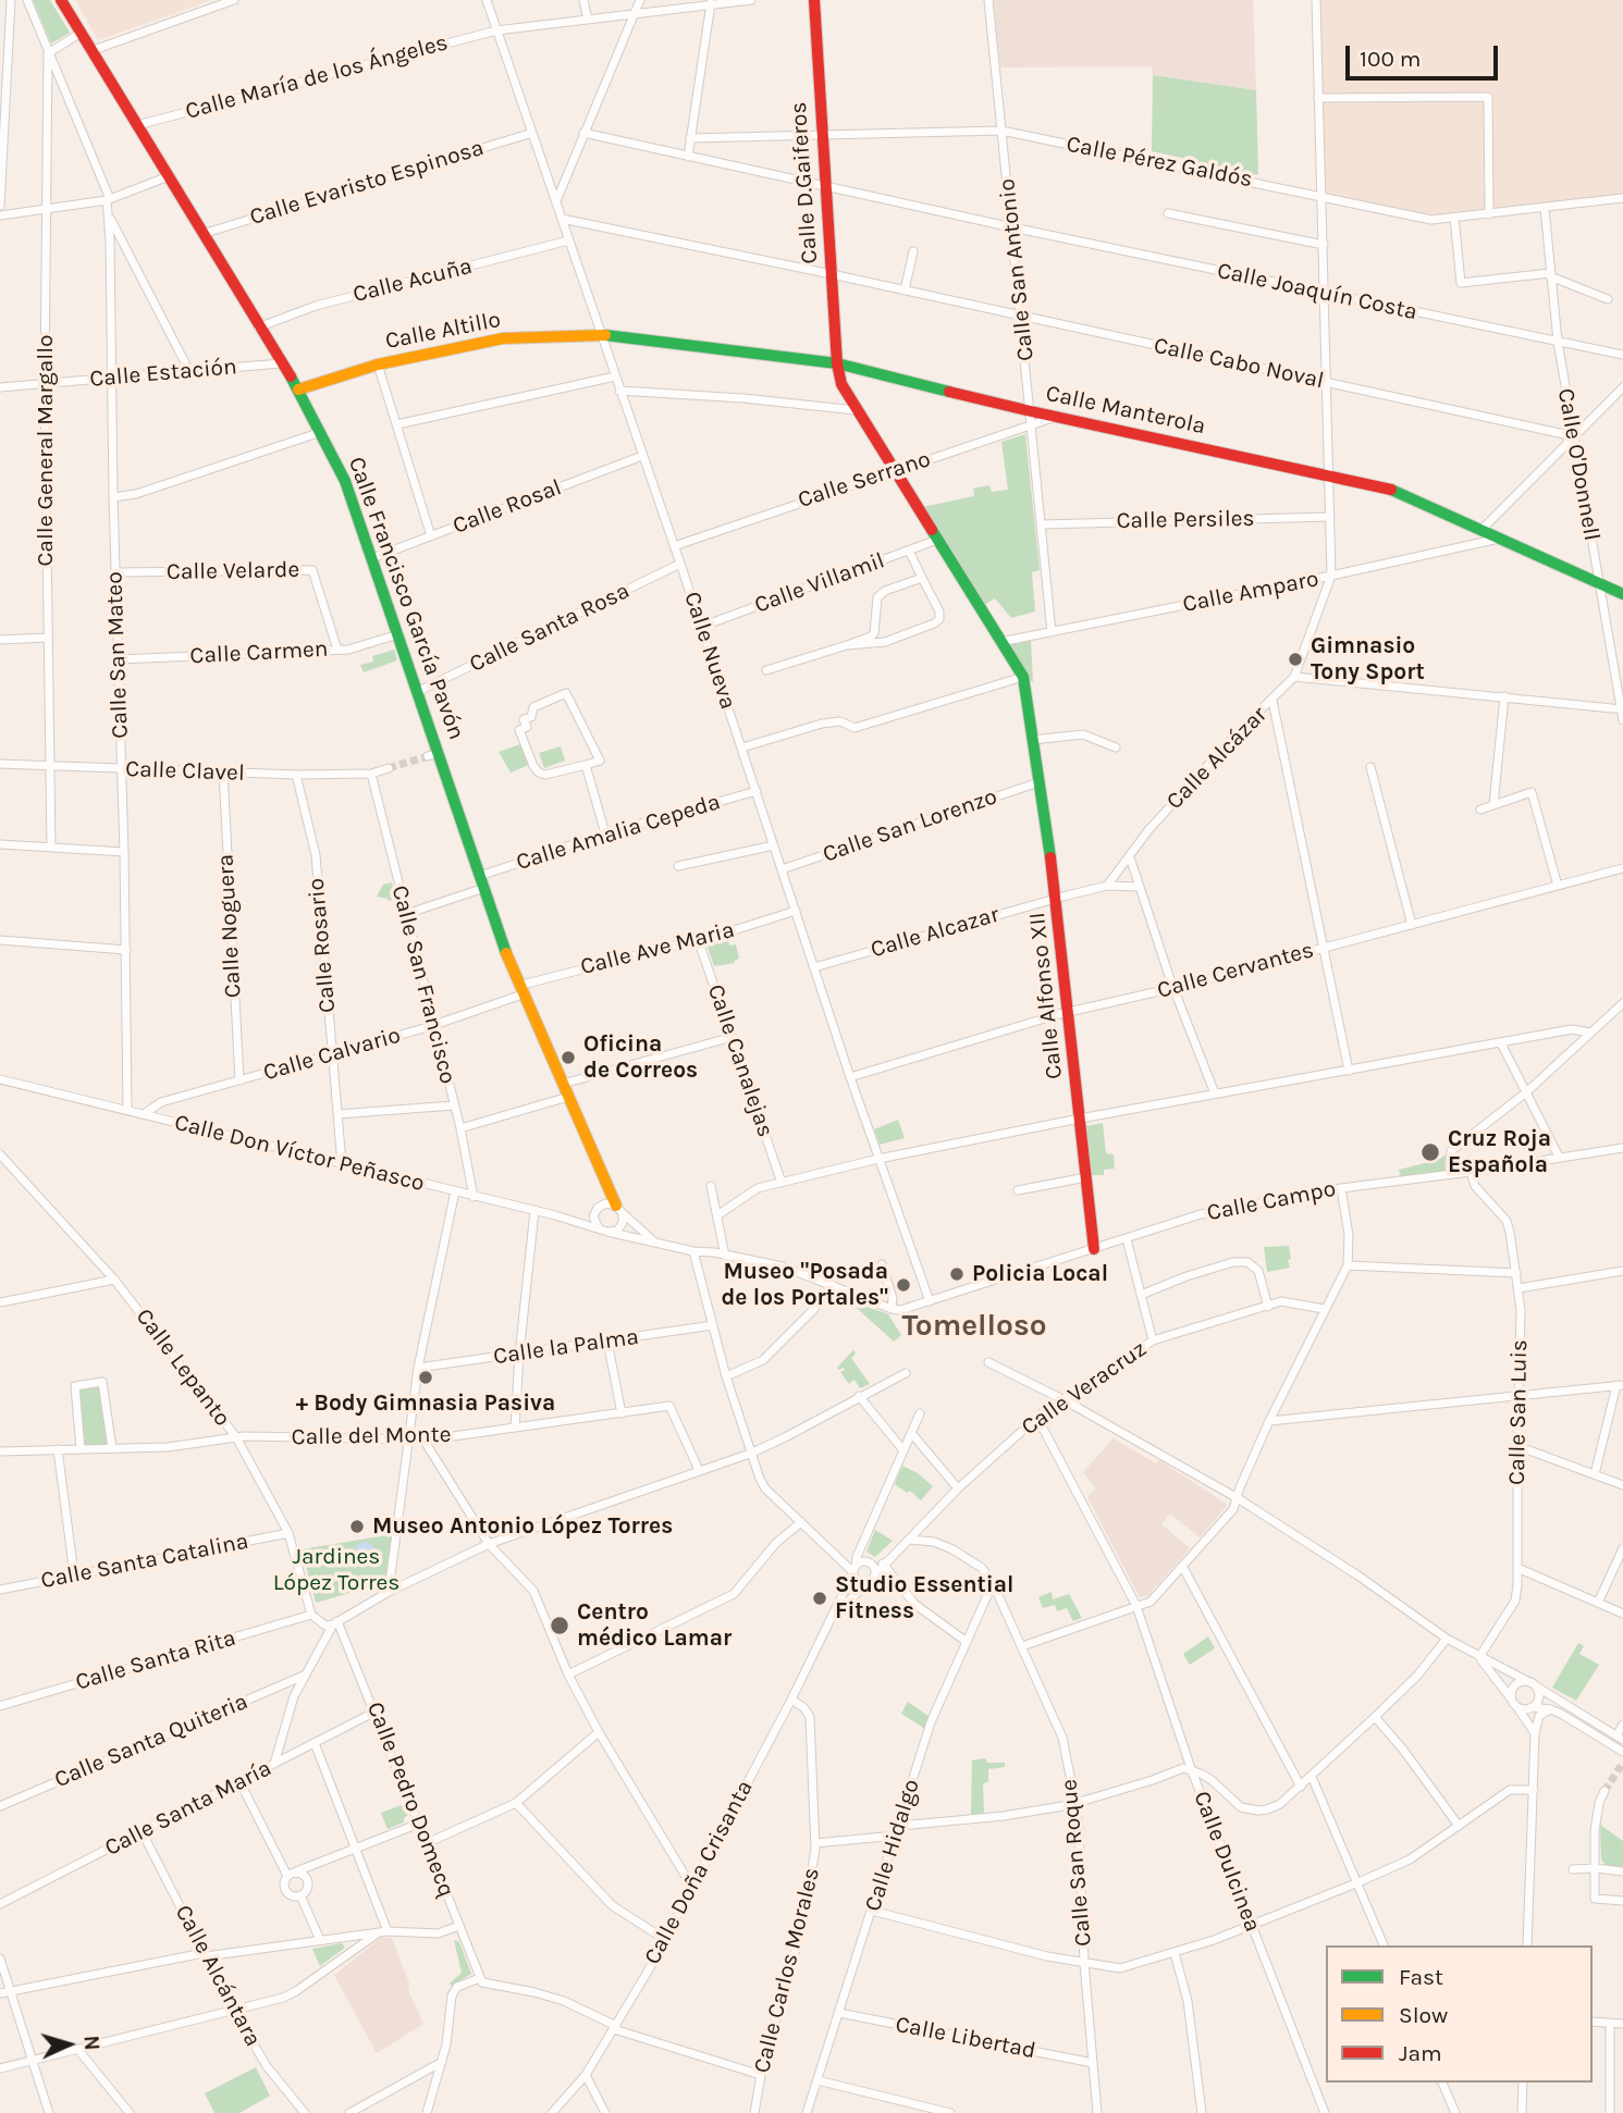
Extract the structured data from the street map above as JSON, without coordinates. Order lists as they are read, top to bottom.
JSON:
{
  "streets": {
    "street": [
      "Calle María de los Ángeles",
      "Calle Pérez Galdós",
      "Calle Evaristo Espinosa",
      "Calle D.Gaiferos",
      "Calle San Antonio",
      "Calle Acuña",
      "Calle Joaquín Costa",
      "Calle Altillo",
      "Calle Cabo Noval",
      "Calle Estación",
      "Calle Manterola",
      "Calle General Margallo",
      "Calle O'Donnell",
      "Calle Serrano",
      "Calle Rosal",
      "Calle Persiles",
      "Calle Velarde",
      "Calle Villamil",
      "Calle Amparo",
      "Calle Francisco García Pavón",
      "Calle Santa Rosa",
      "Calle Nueva",
      "Calle Carmen",
      "Calle San Mateo",
      "Calle Alcázar",
      "Calle Clavel",
      "Calle San Lorenzo",
      "Calle Amalia Cepeda",
      "Calle Noguera",
      "Calle Alcazar",
      "Calle Rosario",
      "Calle Ave Maria",
      "Calle Cervantes",
      "Calle San Francisco",
      "Calle Alfonso XII",
      "Calle Calvario",
      "Calle Canalejas",
      "Calle Don Víctor Peñasco",
      "Calle Campo",
      "Calle la Palma",
      "Calle Lepanto",
      "Calle Veracruz",
      "Calle San Luis",
      "Calle del Monte",
      "Calle Santa Catalina",
      "Calle Santa Rita",
      "Calle Santa Quiteria",
      "Calle Pedro Domecq",
      "Calle Santa María",
      "Calle Hidalgo",
      "Calle Dulcinea",
      "Calle San Roque",
      "Calle Doña Crisanta",
      "Calle Carlos Morales",
      "Calle Alcántara",
      "Calle Libertad"
    ]
  },
  "crossings": [
    ["Calle María de los Ángeles", "Calle Francisco García Pavón"],
    ["Calle María de los Ángeles", "Calle Nueva"],
    ["Calle Pérez Galdós", "Calle D.Gaiferos"],
    ["Calle Pérez Galdós", "Calle San Antonio"],
    ["Calle Pérez Galdós", "Calle O'Donnell"],
    ["Calle Evaristo Espinosa", "Calle Francisco García Pavón"],
    ["Calle Evaristo Espinosa", "Calle Nueva"],
    ["Calle D.Gaiferos", "Calle Joaquín Costa"],
    ["Calle D.Gaiferos", "Calle Cabo Noval"],
    ["Calle D.Gaiferos", "Calle Manterola"],
    ["Calle D.Gaiferos", "Calle Alfonso XII"],
    ["Calle San Antonio", "Calle Joaquín Costa"],
    ["Calle San Antonio", "Calle Cabo Noval"],
    ["Calle San Antonio", "Calle Manterola"],
    ["Calle San Antonio", "Calle Serrano"],
    ["Calle San Antonio", "Calle Persiles"],
    ["Calle San Antonio", "Calle Amparo"],
    ["Calle Acuña", "Calle Francisco García Pavón"],
    ["Calle Acuña", "Calle Nueva"],
    ["Calle Joaquín Costa", "Calle O'Donnell"],
    ["Calle Altillo", "Calle Manterola"],
    ["Calle Altillo", "Calle Francisco García Pavón"],
    ["Calle Altillo", "Calle Nueva"],
    ["Calle Cabo Noval", "Calle O'Donnell"],
    ["Calle Cabo Noval", "Calle Nueva"],
    ["Calle Estación", "Calle General Margallo"],
    ["Calle Estación", "Calle Francisco García Pavón"],
    ["Calle Estación", "Calle San Mateo"],
    ["Calle Manterola", "Calle O'Donnell"],
    ["Calle Manterola", "Calle Serrano"],
    ["Calle Manterola", "Calle Amparo"],
    ["Calle Manterola", "Calle Nueva"],
    ["Calle Manterola", "Calle Alfonso XII"],
    ["Calle General Margallo", "Calle San Mateo"],
    ["Calle General Margallo", "Calle Clavel"],
    ["Calle Serrano", "Calle Nueva"],
    ["Calle Serrano", "Calle Alfonso XII"],
    ["Calle Rosal", "Calle Francisco García Pavón"],
    ["Calle Rosal", "Calle Nueva"],
    ["Calle Velarde", "Calle Carmen"],
    ["Calle Velarde", "Calle San Mateo"],
    ["Calle Villamil", "Calle Nueva"],
    ["Calle Villamil", "Calle Alfonso XII"],
    ["Calle Amparo", "Calle Alcázar"],
    ["Calle Amparo", "Calle Alfonso XII"],
    ["Calle Francisco García Pavón", "Calle Santa Rosa"],
    ["Calle Francisco García Pavón", "Calle Carmen"],
    ["Calle Francisco García Pavón", "Calle Amalia Cepeda"],
    ["Calle Francisco García Pavón", "Calle Ave Maria"],
    ["Calle Francisco García Pavón", "Calle Calvario"],
    ["Calle Santa Rosa", "Calle Nueva"],
    ["Calle Nueva", "Calle San Lorenzo"],
    ["Calle Nueva", "Calle Amalia Cepeda"],
    ["Calle Nueva", "Calle Alcazar"],
    ["Calle Nueva", "Calle Ave Maria"],
    ["Calle Nueva", "Calle Cervantes"],
    ["Calle Nueva", "Calle Campo"],
    ["Calle Carmen", "Calle San Mateo"],
    ["Calle San Mateo", "Calle Clavel"],
    ["Calle San Mateo", "Calle Don Víctor Peñasco"],
    ["Calle Clavel", "Calle Noguera"],
    ["Calle Clavel", "Calle Rosario"],
    ["Calle Clavel", "Calle San Francisco"],
    ["Calle San Lorenzo", "Calle Alfonso XII"],
    ["Calle Amalia Cepeda", "Calle San Francisco"],
    ["Calle Noguera", "Calle Calvario"],
    ["Calle Alcazar", "Calle Alfonso XII"],
    ["Calle Rosario", "Calle Calvario"],
    ["Calle Rosario", "Calle Don Víctor Peñasco"],
    ["Calle Ave Maria", "Calle Calvario"],
    ["Calle Ave Maria", "Calle Canalejas"],
    ["Calle Cervantes", "Calle Alfonso XII"],
    ["Calle San Francisco", "Calle Calvario"],
    ["Calle San Francisco", "Calle Don Víctor Peñasco"],
    ["Calle Alfonso XII", "Calle Campo"],
    ["Calle Calvario", "Calle Don Víctor Peñasco"],
    ["Calle Campo", "Calle Veracruz"],
    ["Calle Campo", "Calle San Luis"],
    ["Calle Lepanto", "Calle del Monte"],
    ["Calle Lepanto", "Calle Santa Catalina"],
    ["Calle Lepanto", "Calle Santa Rita"],
    ["Calle Veracruz", "Calle Dulcinea"],
    ["Calle Veracruz", "Calle Doña Crisanta"],
    ["Calle Pedro Domecq", "Calle Santa María"],
    ["Calle Santa María", "Calle Alcántara"],
    ["Calle Hidalgo", "Calle San Roque"],
    ["Calle Hidalgo", "Calle Libertad"],
    ["Calle San Roque", "Calle Libertad"],
    ["Calle Doña Crisanta", "Calle Carlos Morales"]
  ],
  "districts": ["Tomelloso"],
  "parks": ["Jardines López Torres"],
  "places": [
    "Gimnasio Tony Sport",
    "Oficina de Correos",
    "Cruz Roja Española",
    "Policia Local",
    "Museo \"Posada de los Portales\"",
    "+ Body Gimnasia Pasiva",
    "Museo Antonio López Torres",
    "Studio Essential Fitness",
    "Centro médico Lamar"
  ],
  "legend": ["Fast", "Slow", "Jam"],
  "scale_bar": "100 m",
  "north": "right"
}
